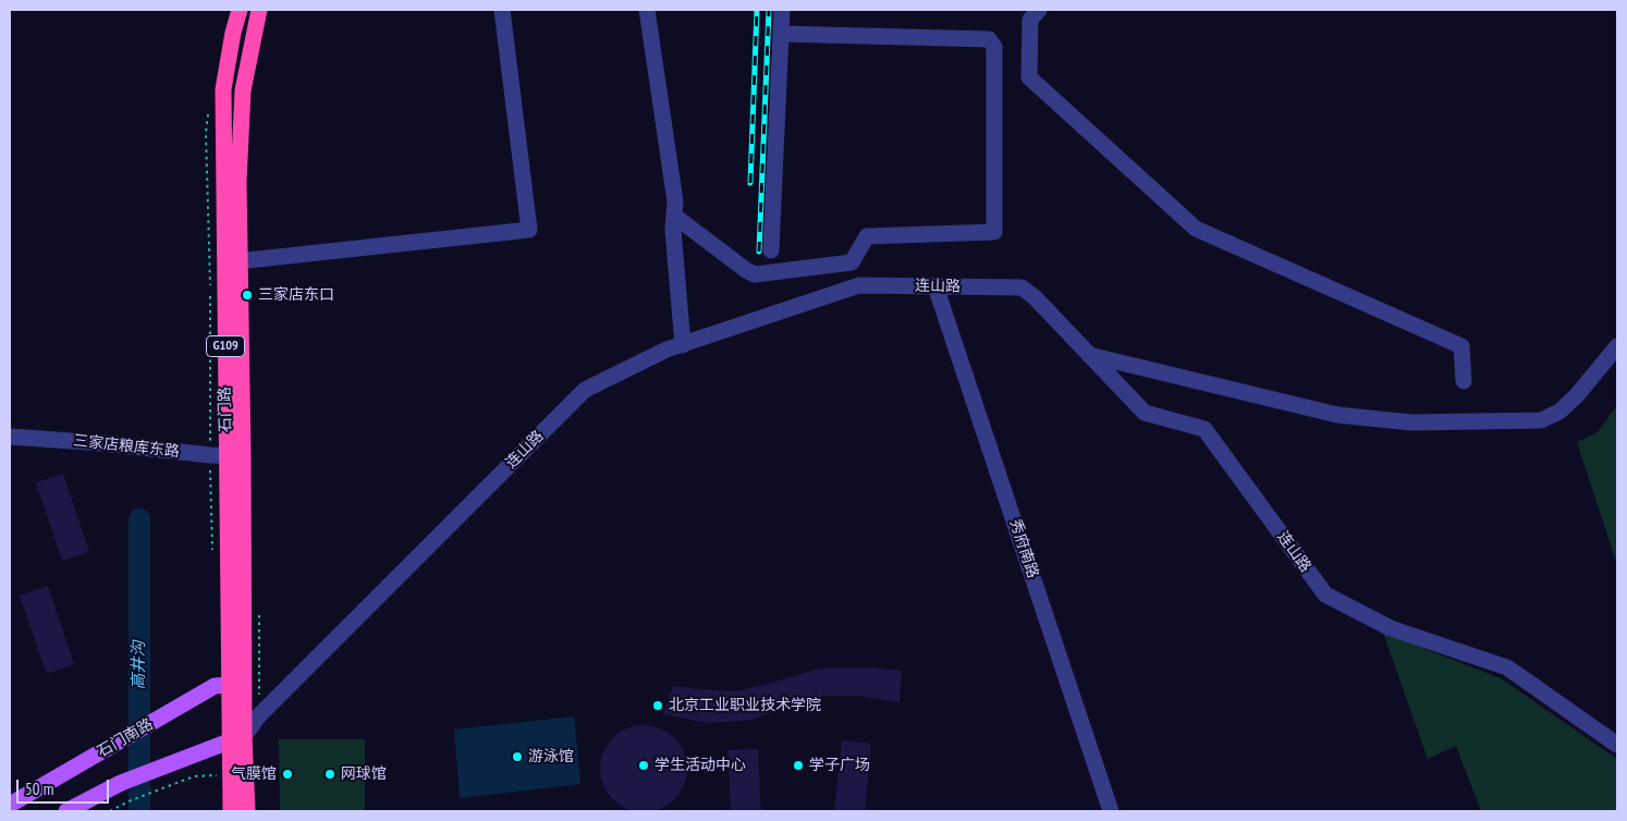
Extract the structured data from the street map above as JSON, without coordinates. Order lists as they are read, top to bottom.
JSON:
{
  "streets": {
    "highway": ["G109", "石门路"],
    "main road": ["石门南路"],
    "street": ["连山路", "三家店粮库东路", "秀府南路"]
  },
  "crossings": [
    ["连山路", "石门路"],
    ["连山路", "秀府南路"],
    ["石门路", "三家店粮库东路"],
    ["石门路", "石门南路"]
  ],
  "water": ["高井沟"],
  "places": [
    "三家店东口",
    "北京工业职业技术学院",
    "游泳馆",
    "学生活动中心",
    "学子广场",
    "气膜馆",
    "网球馆"
  ],
  "scale_bar": "50 m"
}
